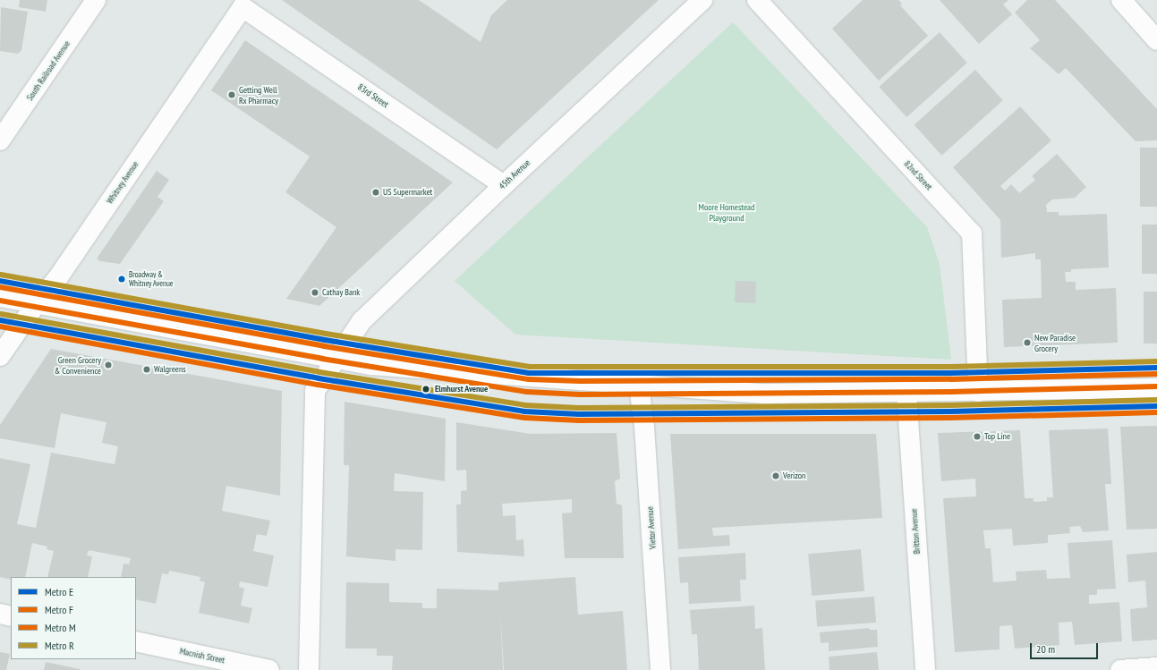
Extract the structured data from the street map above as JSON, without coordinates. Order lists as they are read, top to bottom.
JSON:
{
  "streets": {
    "street": [
      "South Railroad Avenue",
      "83rd Street",
      "45th Avenue",
      "82nd Street",
      "Whitney Avenue",
      "Vietor Avenue",
      "Britton Avenue",
      "Macnish Street"
    ]
  },
  "crossings": [
    ["83rd Street", "45th Avenue"],
    ["83rd Street", "Whitney Avenue"]
  ],
  "parks": ["Moore Homestead Playground"],
  "places": [
    "Getting Well Rx Pharmacy",
    "US Supermarket",
    "Broadway & Whitney Avenue",
    "Cathay Bank",
    "New Paradise Grocery",
    "Green Grocery & Convenience",
    "Walgreens",
    "Elmhurst Avenue",
    "Top Line",
    "Verizon"
  ],
  "lines": [
    "metro line R",
    "metro line E",
    "metro line M",
    "metro line F"
  ],
  "legend": [
    "Metro E",
    "Metro F",
    "Metro M",
    "Metro R"
  ],
  "scale_bar": "20 m"
}
